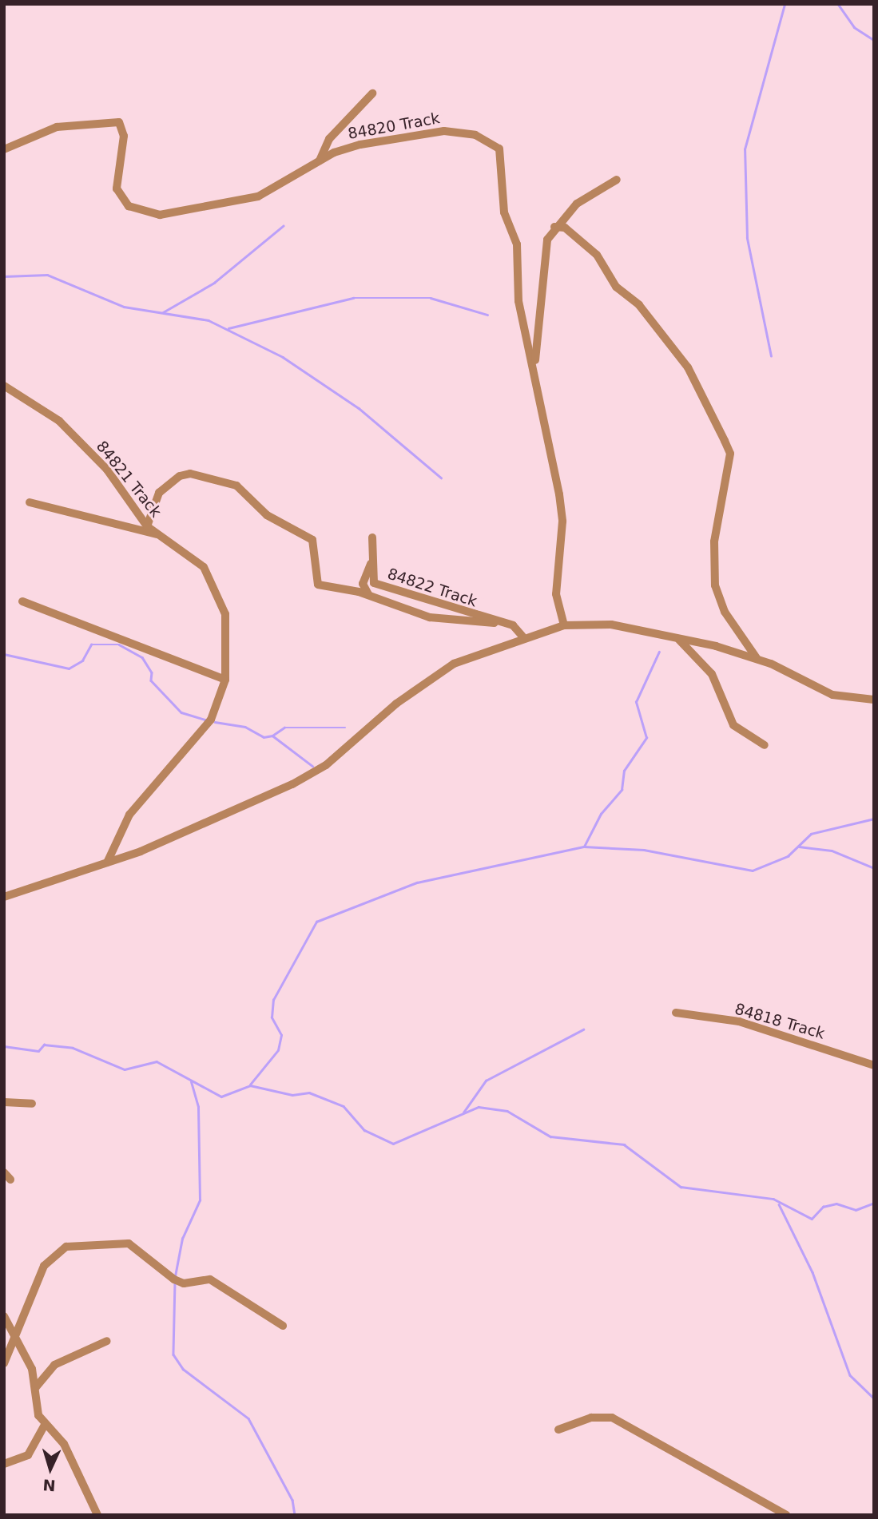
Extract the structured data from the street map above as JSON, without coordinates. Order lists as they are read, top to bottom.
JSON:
{
  "streets": {
    "street": [
      "84820 Track",
      "84821 Track",
      "84822 Track",
      "84818 Track"
    ]
  },
  "north": "bottom"
}
